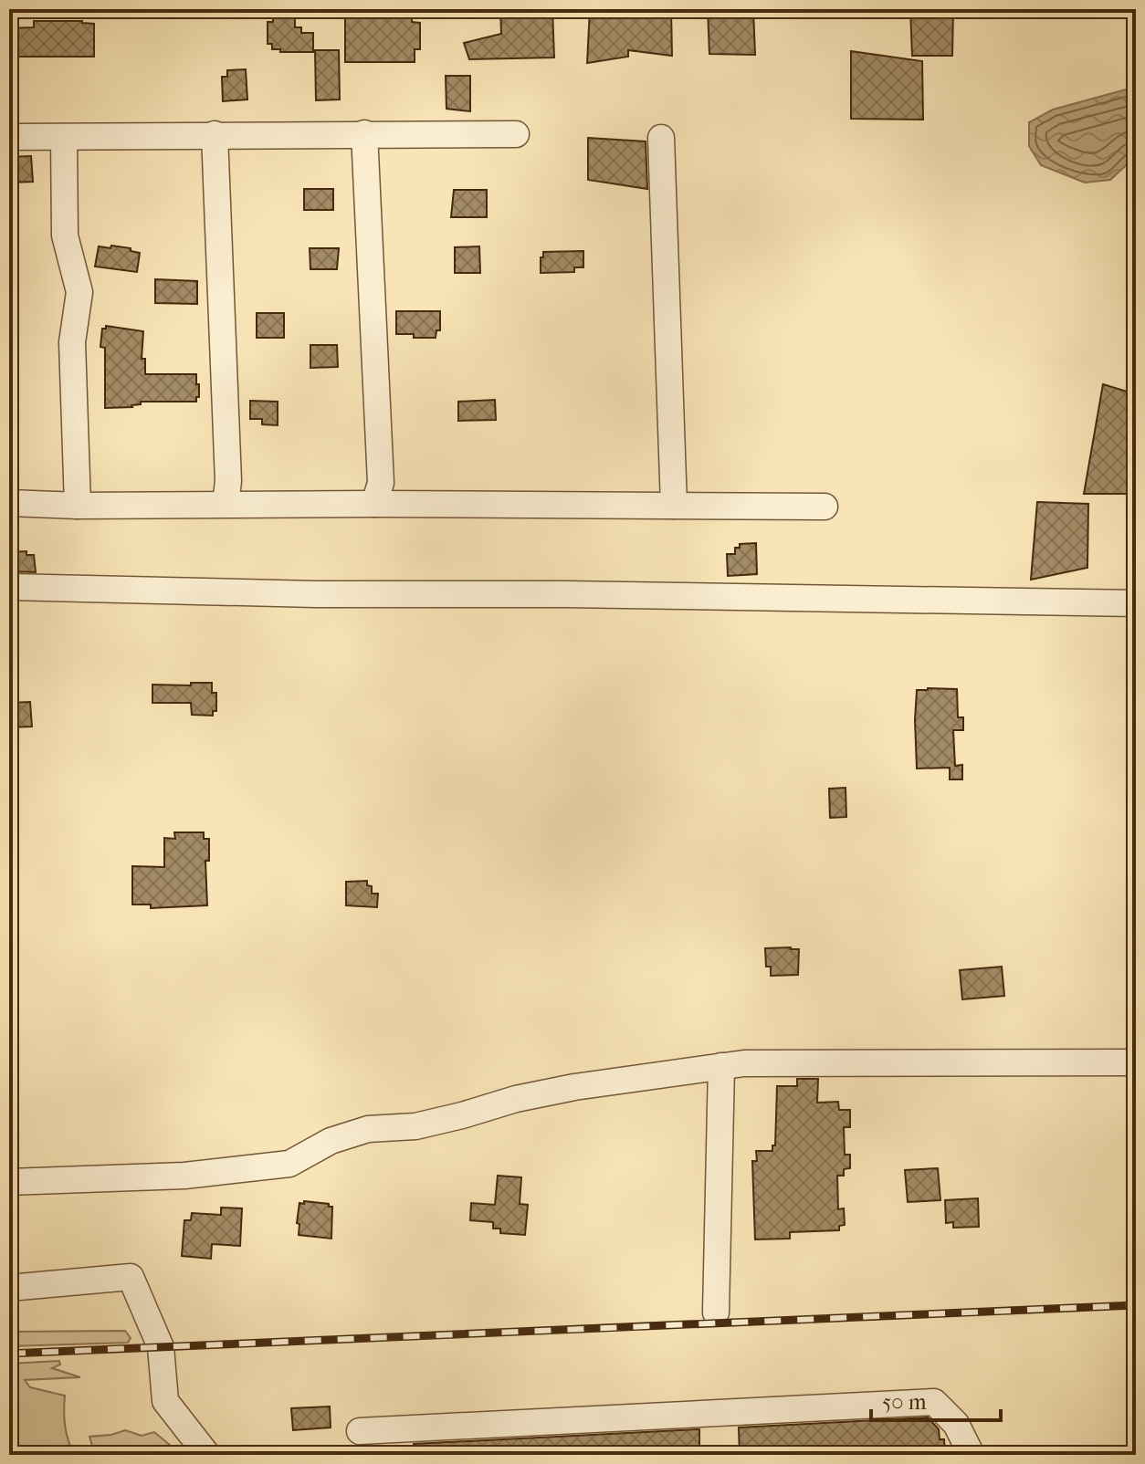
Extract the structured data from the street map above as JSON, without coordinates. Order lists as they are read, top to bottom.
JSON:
{
  "scale_bar": "50 m"
}
